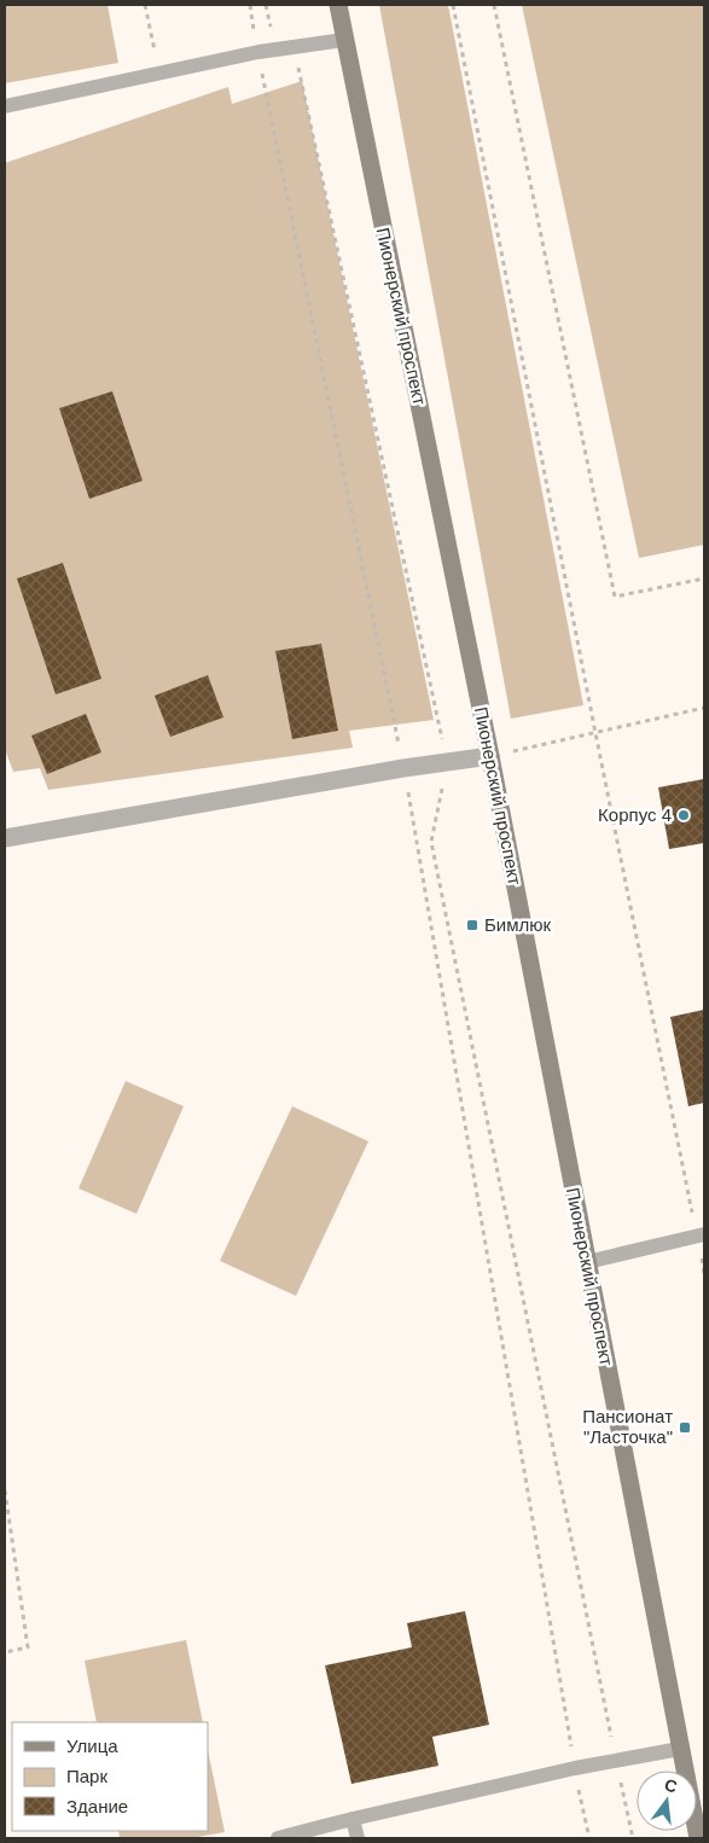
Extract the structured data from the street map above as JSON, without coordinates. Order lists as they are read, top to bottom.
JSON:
{
  "streets": {
    "street": ["Пионерский проспект"]
  },
  "places": {
    "other": ["Корпус 4"],
    "transit": ["Бимлюк", "Пансионат \"Ласточка\""]
  },
  "legend": ["Улица", "Парк", "Здание"],
  "north": "top"
}
